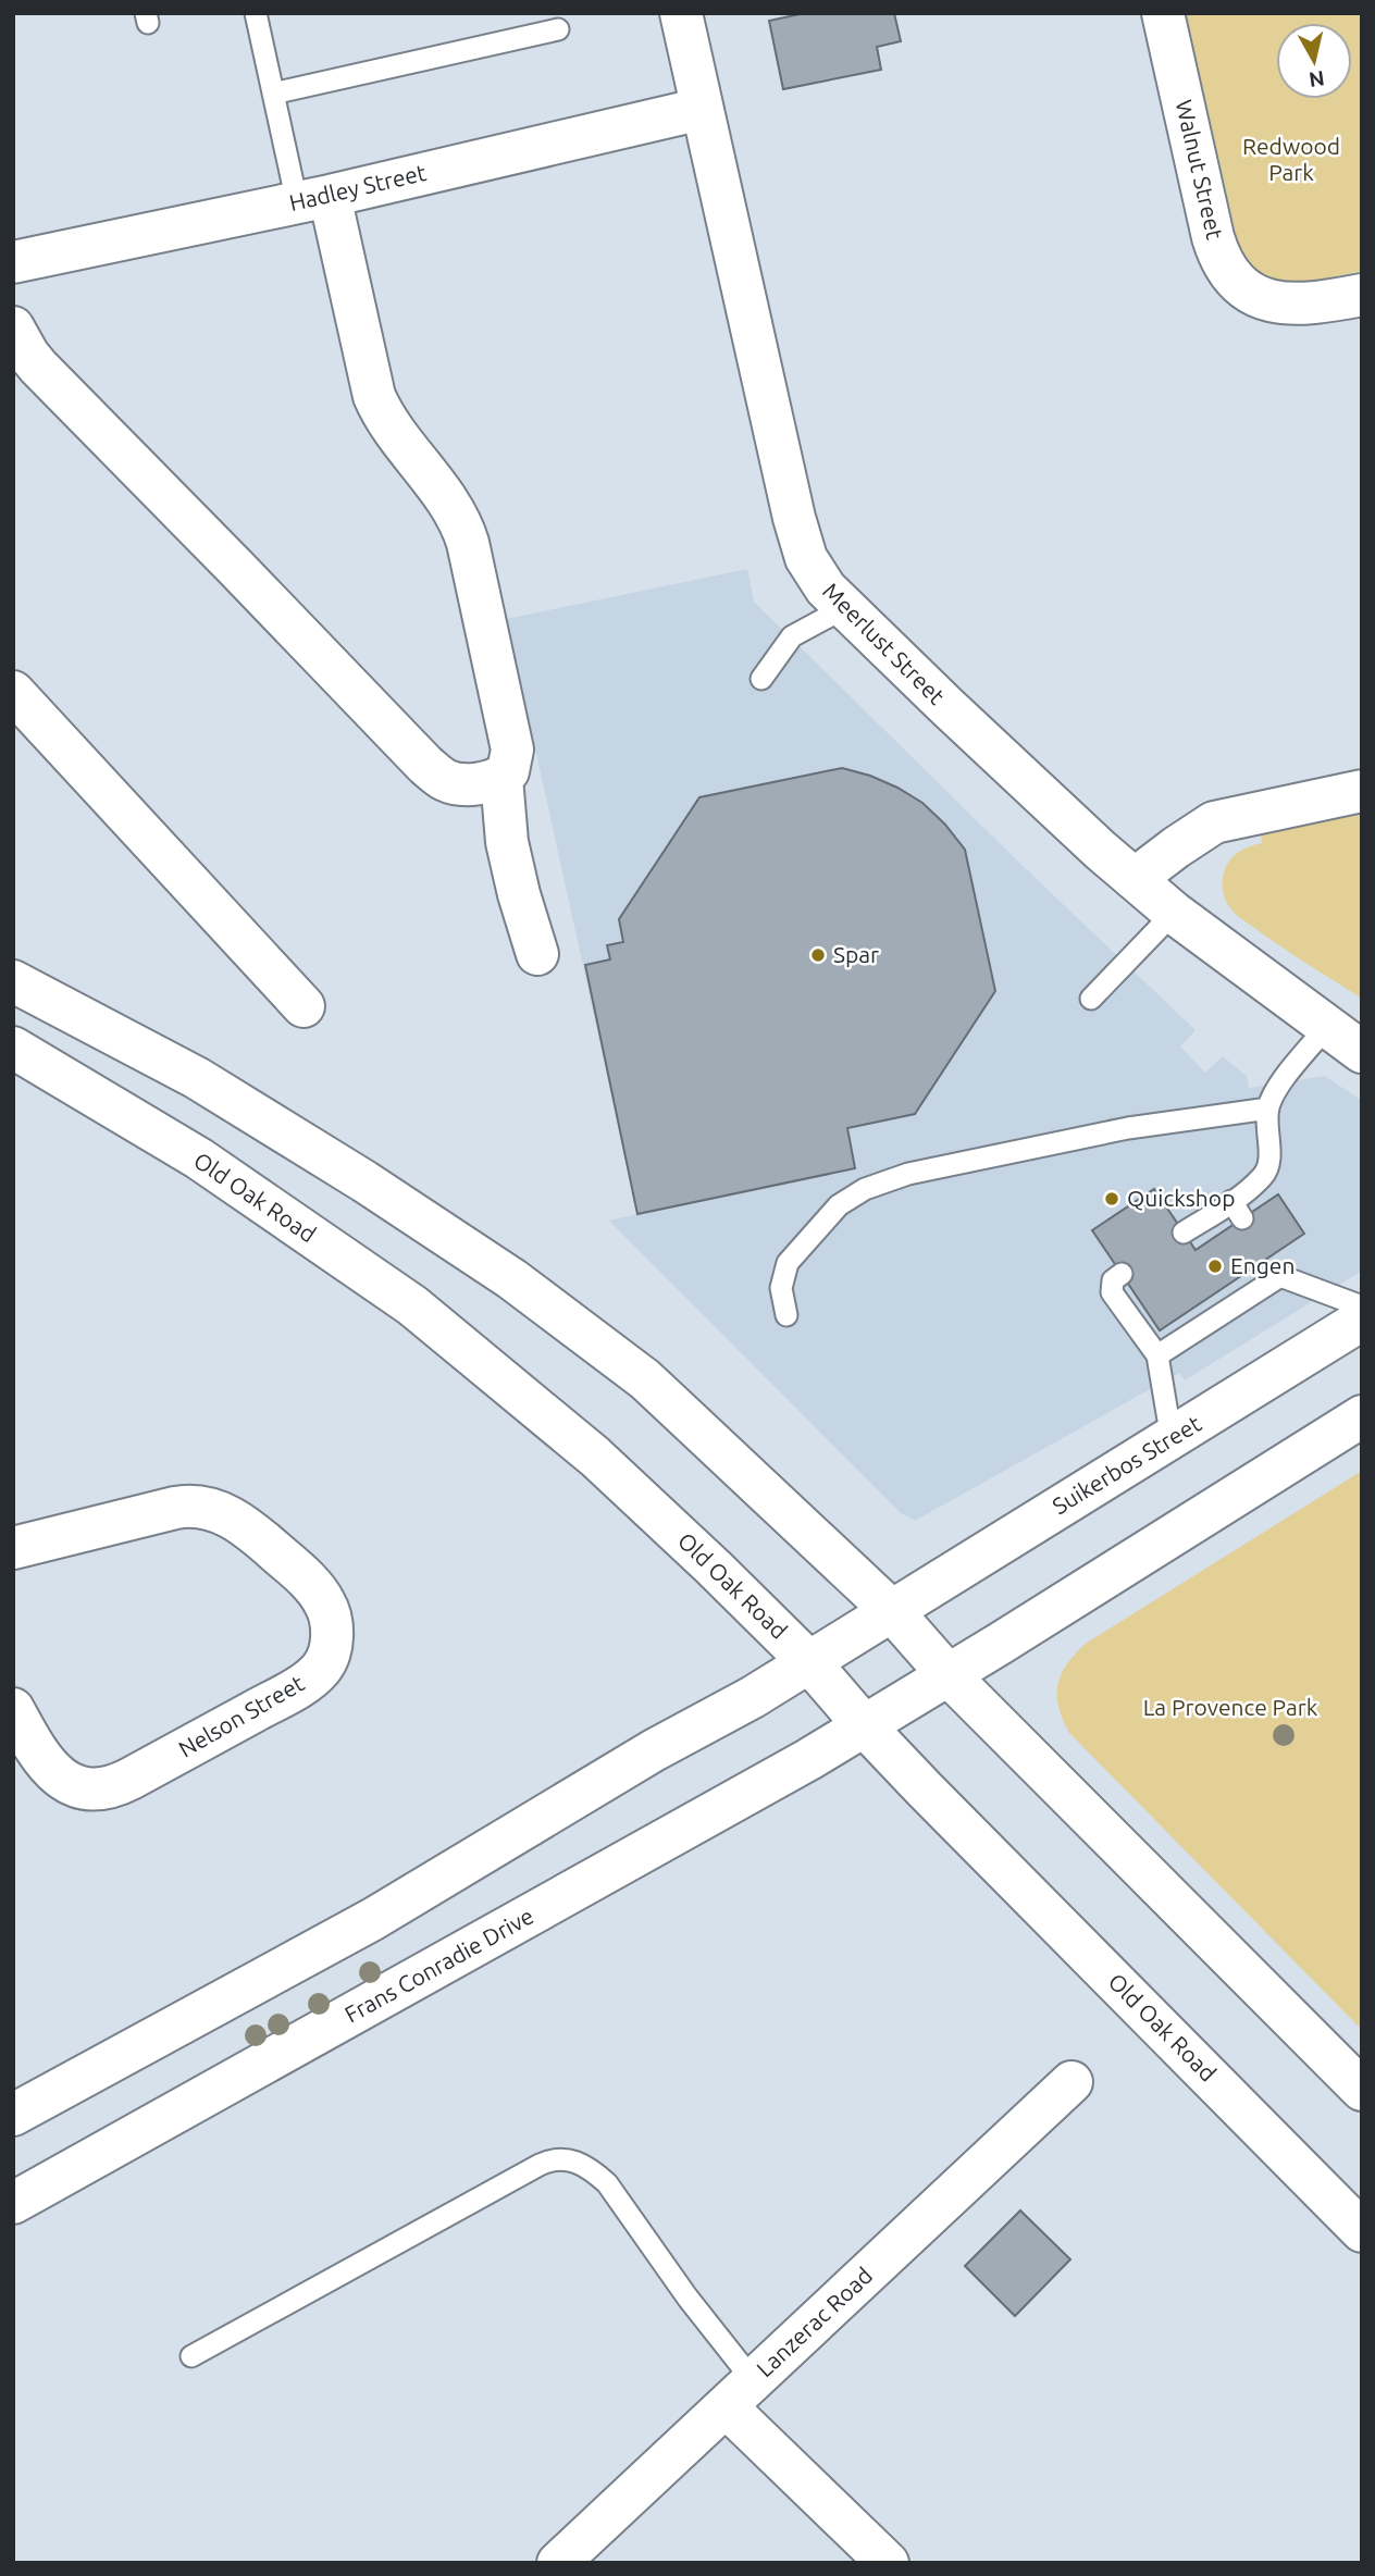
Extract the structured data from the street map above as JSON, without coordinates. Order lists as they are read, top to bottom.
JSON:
{
  "streets": {
    "street": [
      "Walnut Street",
      "Hadley Street",
      "Meerlust Street",
      "Old Oak Road",
      "Suikerbos Street",
      "Nelson Street",
      "Frans Conradie Drive",
      "Lanzerac Road"
    ]
  },
  "crossings": [
    ["Hadley Street", "Meerlust Street"],
    ["Old Oak Road", "Suikerbos Street"],
    ["Old Oak Road", "Frans Conradie Drive"]
  ],
  "parks": ["Redwood Park", "La Provence Park"],
  "places": ["Spar", "Quickshop", "Engen"],
  "north": "bottom"
}
